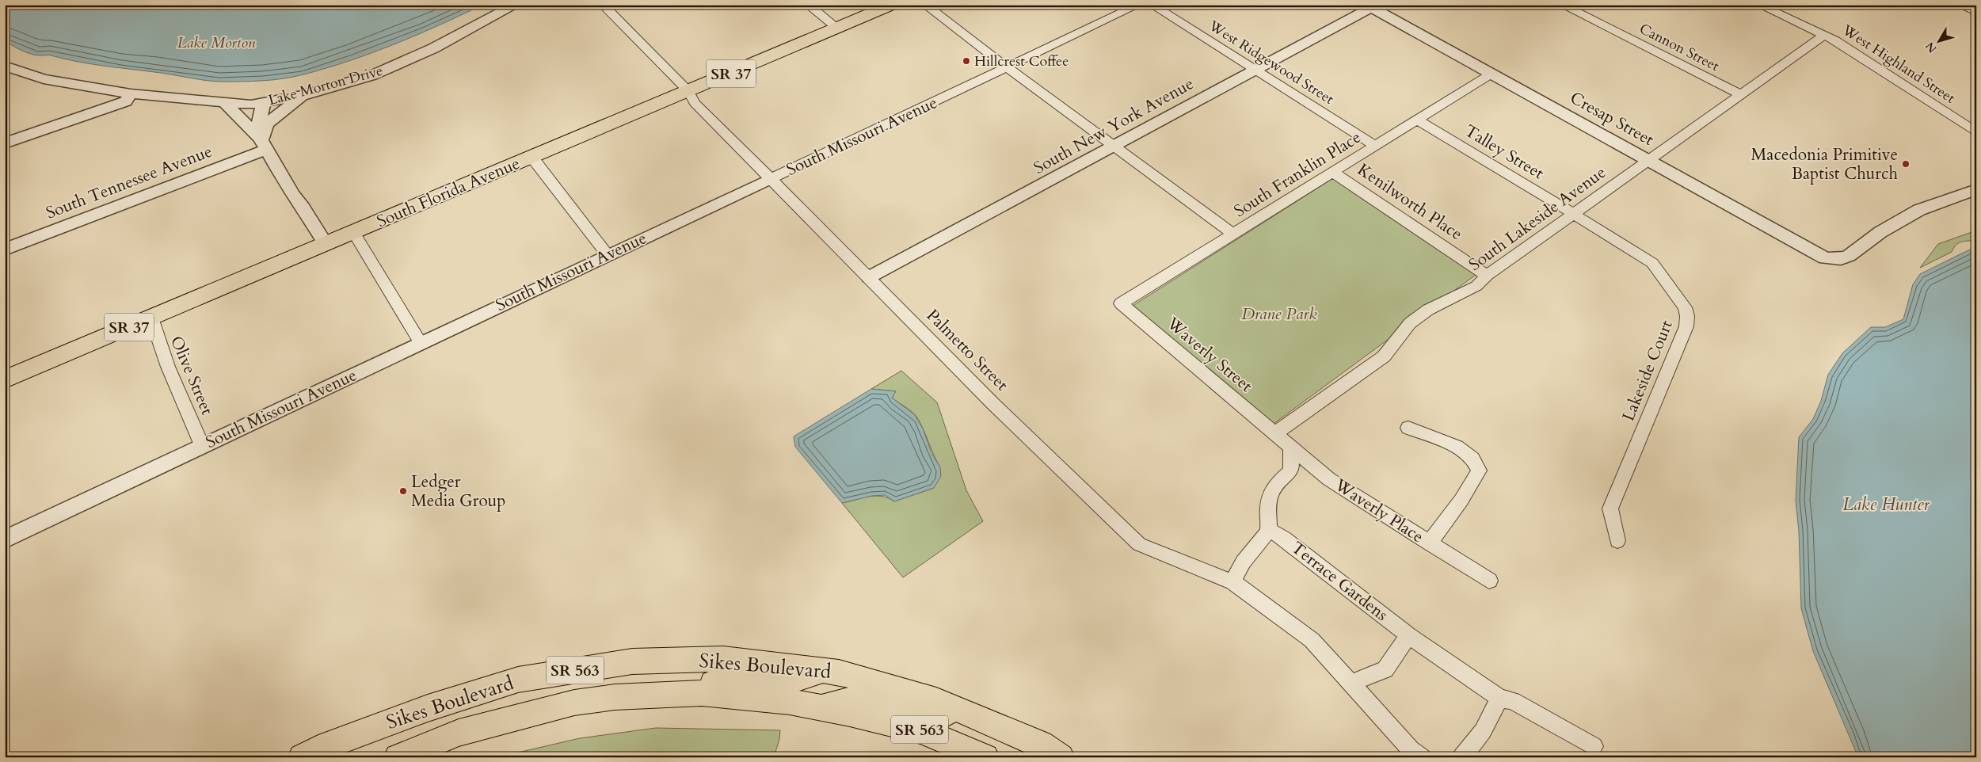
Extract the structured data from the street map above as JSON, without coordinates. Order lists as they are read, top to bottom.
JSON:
{
  "streets": {
    "main road": [
      "SR 37",
      "South Florida Avenue",
      "Sikes Boulevard",
      "SR 563"
    ],
    "street": [
      "Cannon Street",
      "West Ridgewood Street",
      "West Highland Street",
      "Lake Morton Drive",
      "Cresap Street",
      "South New York Avenue",
      "South Missouri Avenue",
      "Talley Street",
      "South Franklin Place",
      "South Tennessee Avenue",
      "Kenilworth Place",
      "South Lakeside Avenue",
      "Palmetto Street",
      "Waverly Street",
      "Lakeside Court",
      "Olive Street",
      "Waverly Place",
      "Terrace Gardens"
    ]
  },
  "crossings": [
    ["Cannon Street", "South Lakeside Avenue"],
    ["West Ridgewood Street", "South New York Avenue"],
    ["West Ridgewood Street", "South Franklin Place"],
    ["West Highland Street", "South Lakeside Avenue"],
    ["Cresap Street", "South New York Avenue"],
    ["Cresap Street", "South Franklin Place"],
    ["Cresap Street", "South Lakeside Avenue"],
    ["South New York Avenue", "Palmetto Street"],
    ["South Missouri Avenue", "Palmetto Street"],
    ["South Missouri Avenue", "Olive Street"],
    ["Talley Street", "South Franklin Place"],
    ["Talley Street", "South Lakeside Avenue"],
    ["Talley Street", "Lakeside Court"],
    ["South Franklin Place", "Kenilworth Place"],
    ["South Franklin Place", "Waverly Street"],
    ["South Florida Avenue", "Palmetto Street"],
    ["South Florida Avenue", "Olive Street"],
    ["Kenilworth Place", "South Lakeside Avenue"],
    ["South Lakeside Avenue", "Waverly Street"],
    ["South Lakeside Avenue", "Lakeside Court"],
    ["South Lakeside Avenue", "Waverly Place"],
    ["Waverly Street", "Waverly Place"]
  ],
  "water": ["Lake Morton", "Lake Hunter"],
  "parks": ["Drane Park"],
  "places": ["Hillcrest Coffee", "Macedonia Primitive Baptist Church", "Ledger Media Group"],
  "north": "bottom left"
}
